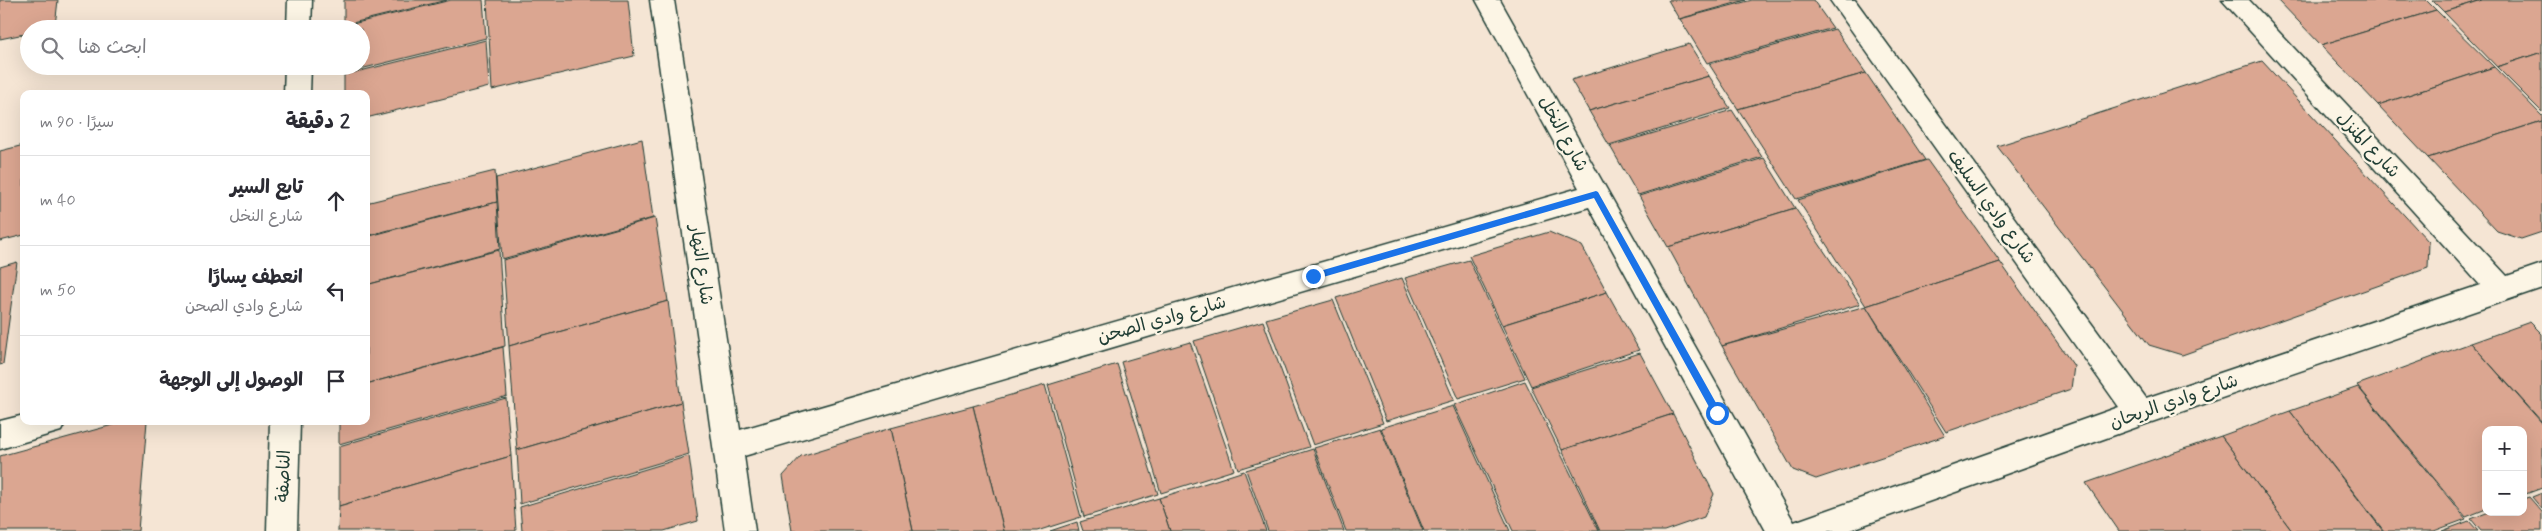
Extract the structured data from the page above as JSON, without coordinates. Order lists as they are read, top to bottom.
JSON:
{
  "streets": {
    "street": [
      "شارع النخل",
      "شارع المنزل",
      "شارع وادي السليف",
      "شارع النهار",
      "شارع وادي الصحن",
      "شارع وادي الريحان",
      "الناصفة"
    ]
  },
  "crossings": [
    ["شارع النخل", "شارع وادي الصحن"],
    ["شارع المنزل", "شارع وادي الريحان"],
    ["شارع وادي السليف", "شارع وادي الريحان"],
    ["شارع النهار", "شارع وادي الصحن"]
  ],
  "page": {
    "search": "ابحث هنا",
    "heading": ["2 دقيقة", "سيرًا · 90 m"],
    "list": [
      ["تابع السير", "شارع النخل", "40 m"],
      ["انعطف يسارًا", "شارع وادي الصحن", "50 m"],
      "الوصول إلى الوجهة"
    ],
    "map_buttons": ["+", "−"]
  }
}
